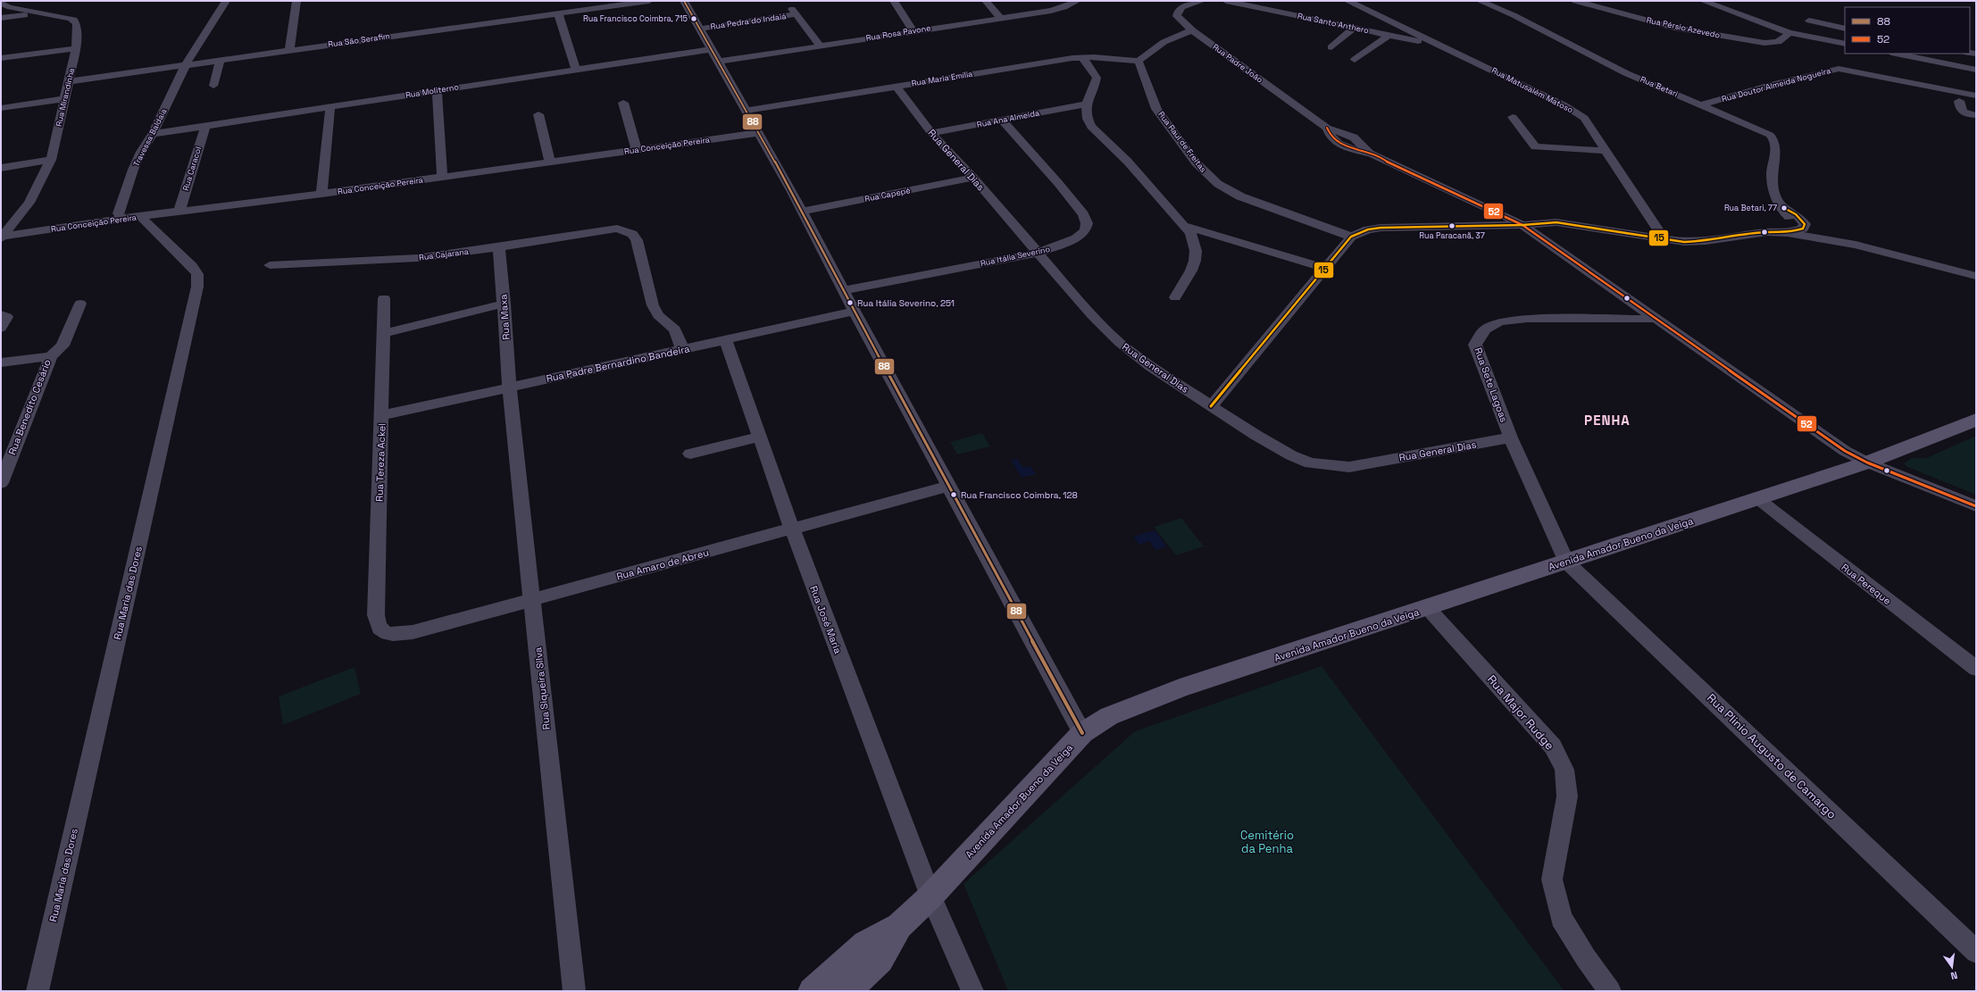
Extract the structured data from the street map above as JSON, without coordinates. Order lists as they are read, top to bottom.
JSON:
{
  "streets": {
    "main road": ["Avenida Amador Bueno da Veiga"],
    "street": [
      "Rua Pedra do Indaiá",
      "Rua Santo Anthero",
      "Rua Pérsio Azevedo",
      "Rua Rosa Pavone",
      "Rua São Serafim",
      "Rua Padre João",
      "Rua Maria Emília",
      "Rua Doutor Almeida Nogueira",
      "Rua Betari",
      "Rua Matusalém Matoso",
      "Rua Moliterno",
      "Rua Mirandinha",
      "Rua Ana Almeida",
      "Travessa Baldaia",
      "Rua Raul de Freitas",
      "Rua Conceição Pereira",
      "Rua General Dias",
      "Rua Caracol",
      "Rua Capepé",
      "Rua Cajarana",
      "Rua Itália Severino",
      "Rua Maxa",
      "Rua Padre Bernardino Bandeira",
      "Rua Sete Lagoas",
      "Rua Benedito Cesário",
      "Rua Tereza Ackel",
      "Rua Amaro de Abreu",
      "Rua Pereque",
      "Rua Maria das Dores",
      "Rua José Maria",
      "Rua Siqueira Silva",
      "Rua Major Rudge",
      "Rua Plinio Augusto de Camargo"
    ]
  },
  "crossings": [
    ["Rua Pedra do Indaiá", "Rua Rosa Pavone"],
    ["Rua Santo Anthero", "Rua Matusalém Matoso"],
    ["Rua São Serafim", "Rua Mirandinha"],
    ["Rua São Serafim", "Travessa Baldaia"],
    ["Rua Padre João", "Rua Sete Lagoas"],
    ["Rua Padre João", "Avenida Amador Bueno da Veiga"],
    ["Rua Maria Emília", "Rua Raul de Freitas"],
    ["Rua Maria Emília", "Rua General Dias"],
    ["Rua Doutor Almeida Nogueira", "Rua Betari"],
    ["Rua Moliterno", "Travessa Baldaia"],
    ["Rua Moliterno", "Rua Caracol"],
    ["Rua Mirandinha", "Rua Conceição Pereira"],
    ["Rua Ana Almeida", "Rua General Dias"],
    ["Rua Ana Almeida", "Rua Itália Severino"],
    ["Rua Conceição Pereira", "Rua Caracol"],
    ["Rua Conceição Pereira", "Rua Maria das Dores"],
    ["Rua General Dias", "Rua Capepé"],
    ["Rua General Dias", "Rua Itália Severino"],
    ["Rua General Dias", "Rua Sete Lagoas"],
    ["Rua Cajarana", "Rua Maxa"],
    ["Rua Cajarana", "Rua Padre Bernardino Bandeira"],
    ["Rua Maxa", "Rua Padre Bernardino Bandeira"],
    ["Rua Maxa", "Rua Siqueira Silva"],
    ["Rua Padre Bernardino Bandeira", "Rua Tereza Ackel"],
    ["Rua Padre Bernardino Bandeira", "Rua José Maria"],
    ["Rua Padre Bernardino Bandeira", "Rua Siqueira Silva"],
    ["Rua Sete Lagoas", "Avenida Amador Bueno da Veiga"],
    ["Rua Sete Lagoas", "Rua Plinio Augusto de Camargo"],
    ["Rua Tereza Ackel", "Rua Amaro de Abreu"],
    ["Avenida Amador Bueno da Veiga", "Rua Pereque"],
    ["Avenida Amador Bueno da Veiga", "Rua José Maria"],
    ["Avenida Amador Bueno da Veiga", "Rua Major Rudge"],
    ["Avenida Amador Bueno da Veiga", "Rua Plinio Augusto de Camargo"],
    ["Rua Amaro de Abreu", "Rua José Maria"],
    ["Rua Amaro de Abreu", "Rua Siqueira Silva"]
  ],
  "districts": ["PENHA"],
  "parks": ["Cemitério da Penha"],
  "places": [
    "Rua Francisco Coimbra, 715",
    "Rua Betari, 77",
    "Rua Paracanã, 37",
    "Rua Itália Severino, 251",
    "Rua Francisco Coimbra, 128"
  ],
  "lines": ["transit line 88", "transit line 52", "transit line 15"],
  "legend": ["88", "52"],
  "north": "bottom"
}
